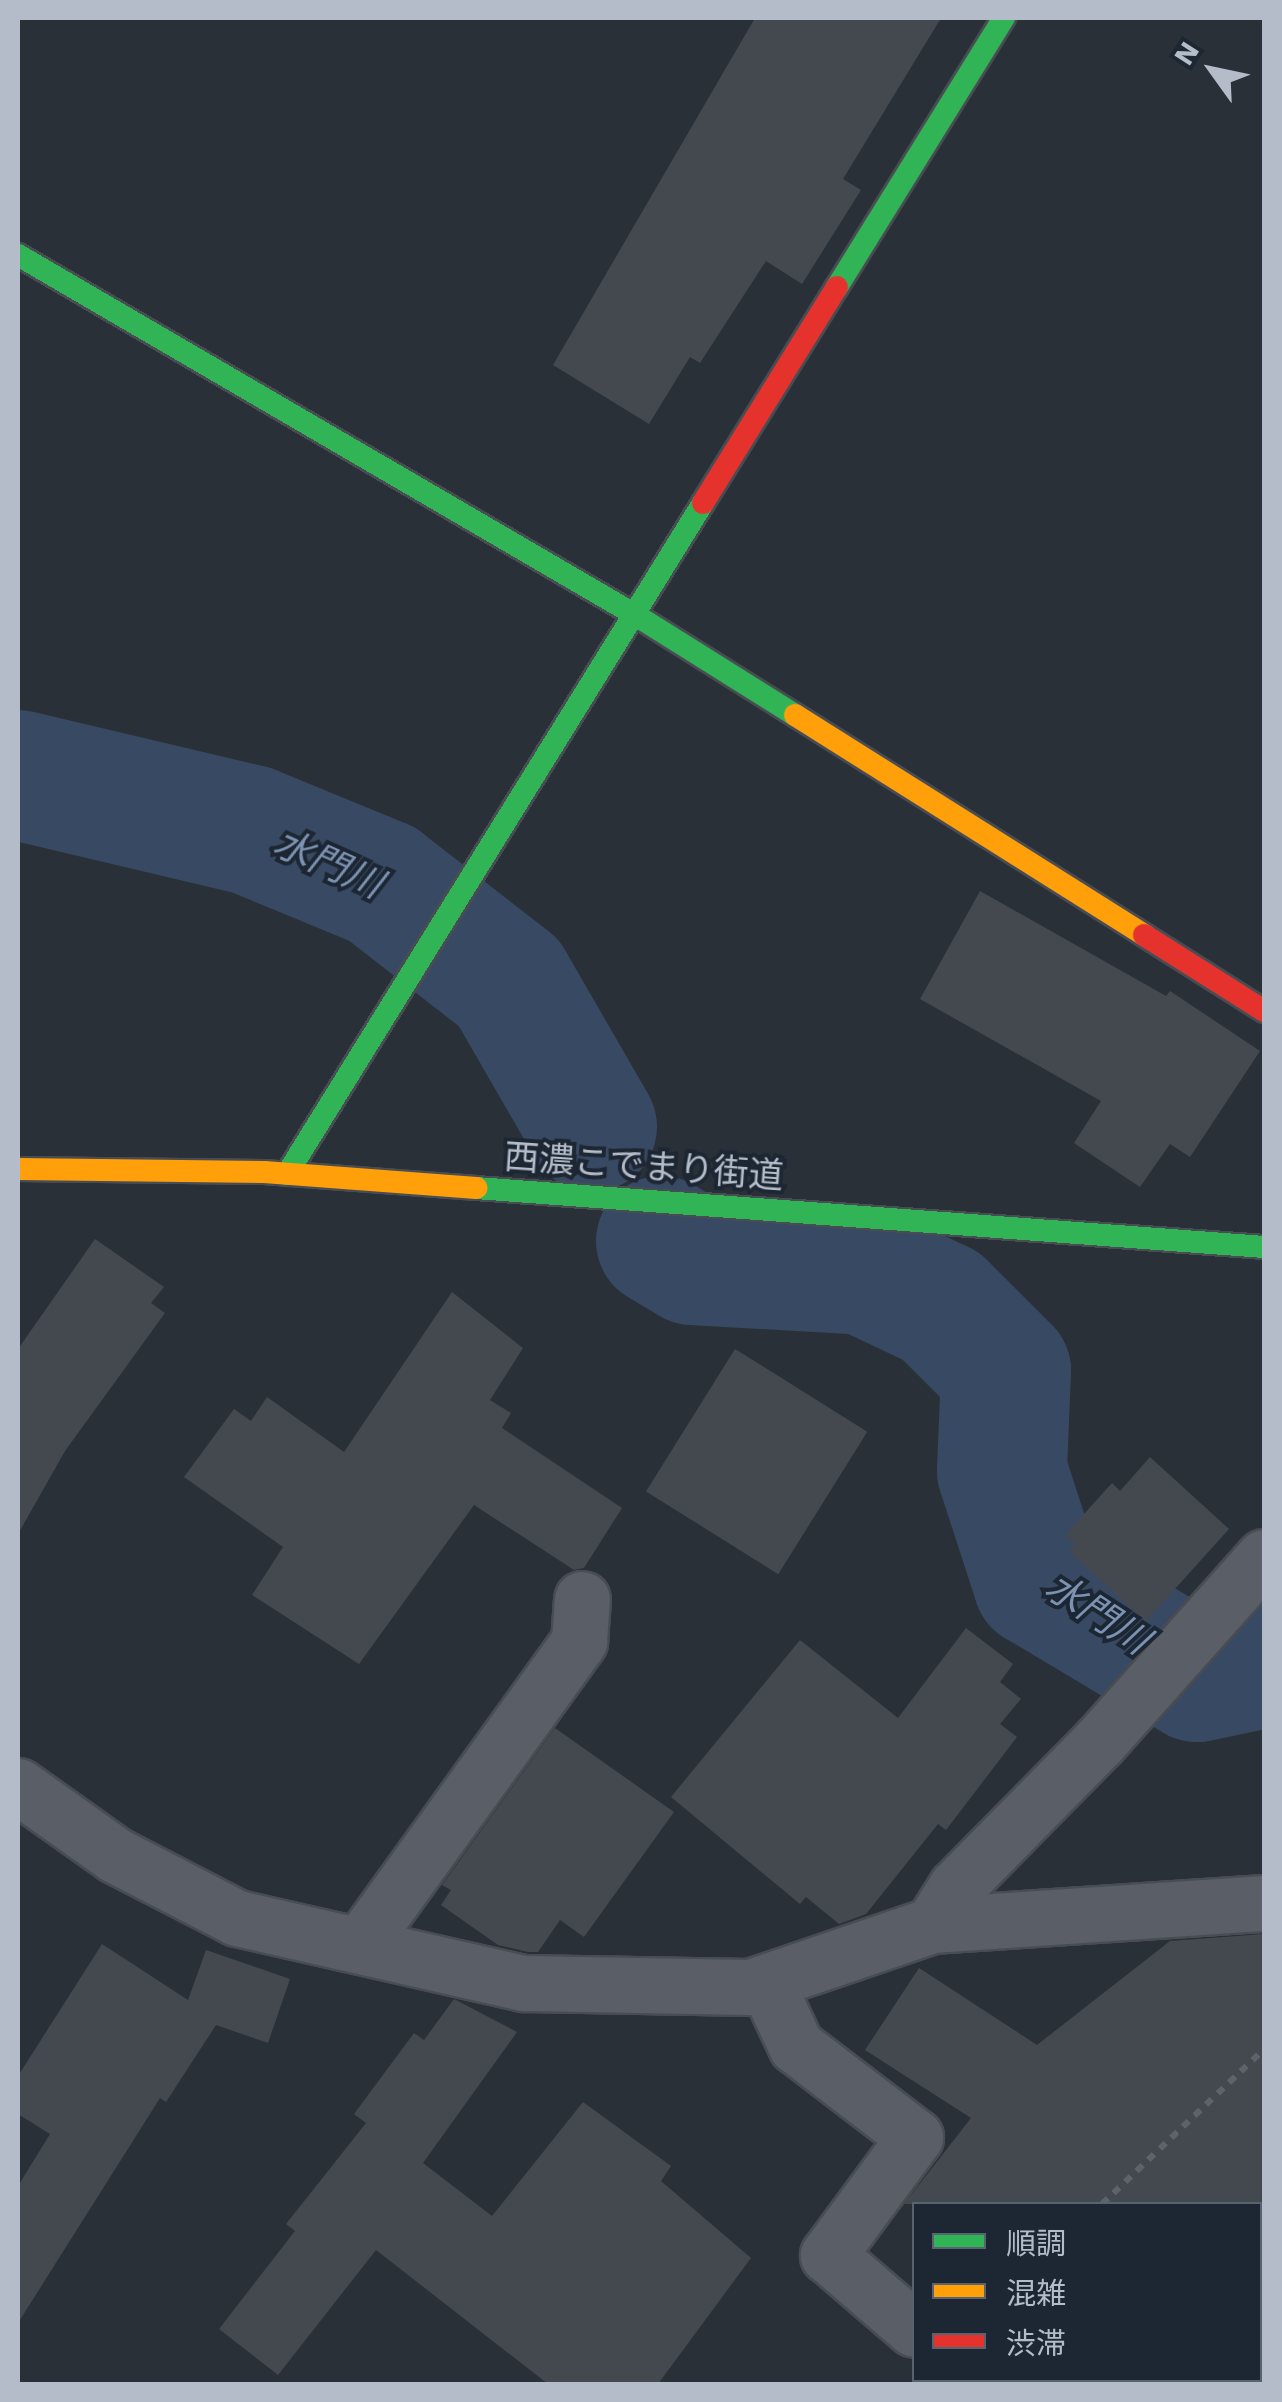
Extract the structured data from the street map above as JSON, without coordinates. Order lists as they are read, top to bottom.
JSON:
{
  "streets": {
    "street": ["西濃こでまり街道"]
  },
  "water": ["水門川"],
  "legend": ["順調", "混雑", "渋滞"],
  "north": "top left"
}
